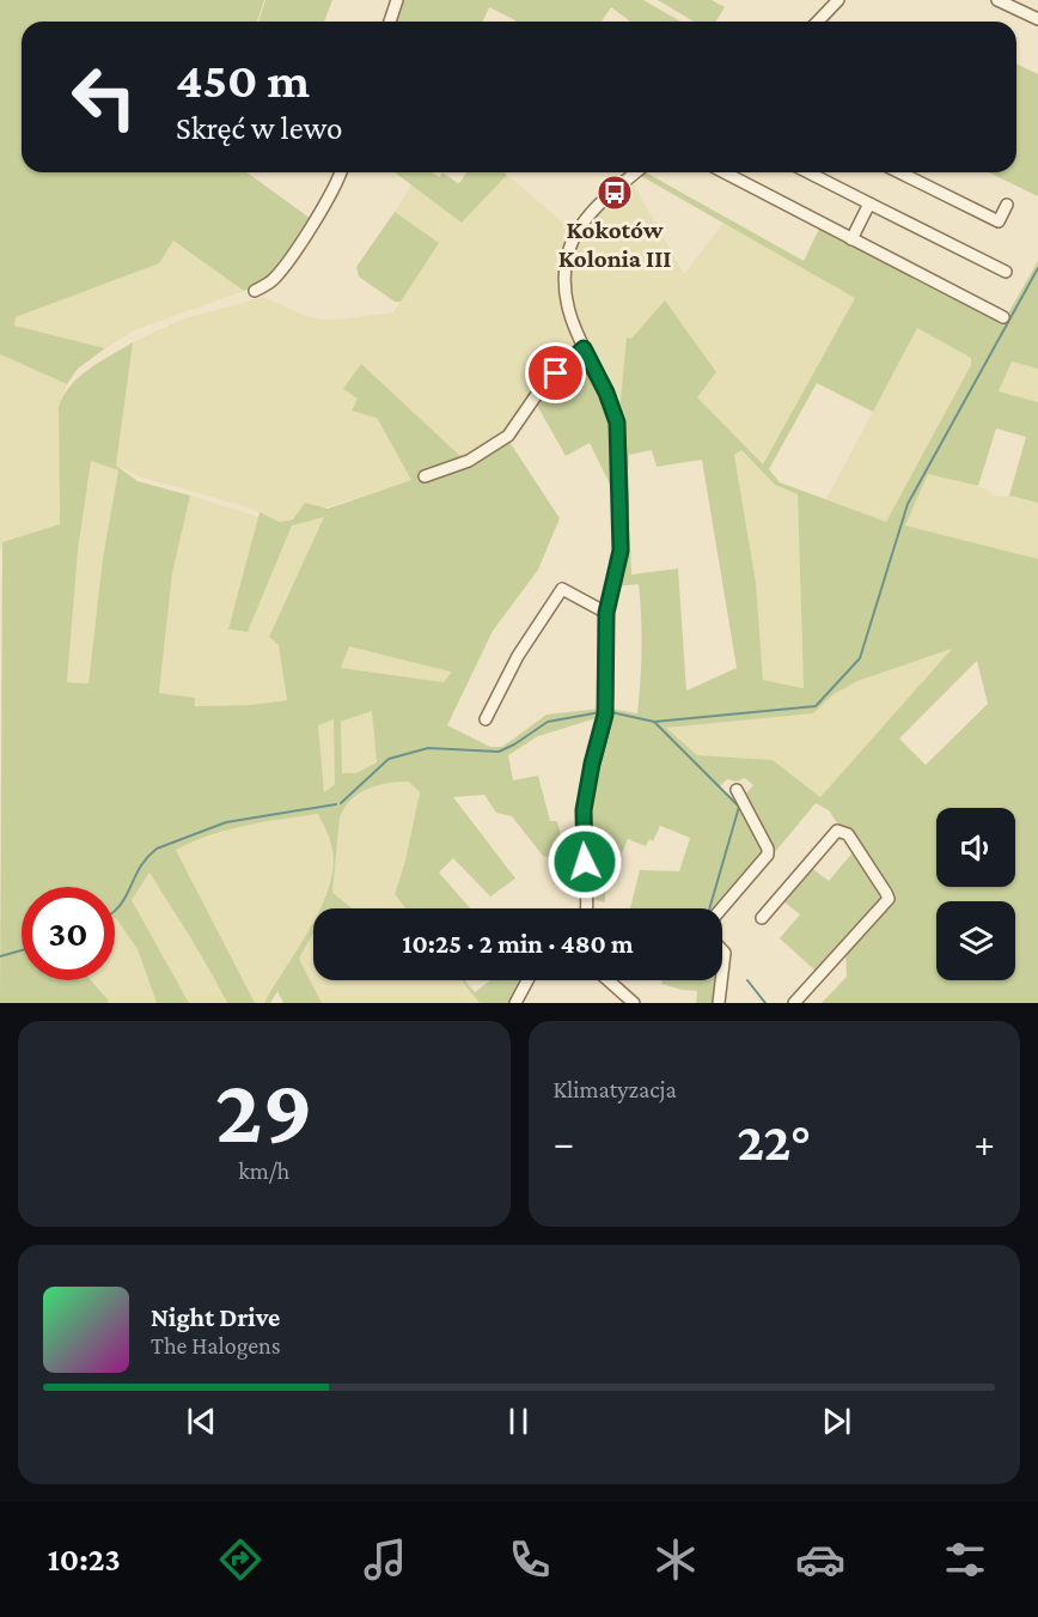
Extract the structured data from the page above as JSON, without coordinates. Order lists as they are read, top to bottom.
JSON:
{
  "places": {
    "bus stop": ["Kokotów Kolonia III"]
  },
  "page": {
    "turn": ["450 m", "Skręć w lewo"],
    "limit": "30",
    "trip": "10:25 · 2 min · 480 m",
    "tile": [
      ["29", "km/h"],
      "Klimatyzacja"
    ],
    "heat": ["−", "22°", "+"],
    "song": ["Night Drive", "The Halogens"],
    "tabs": "10:23"
  }
}
